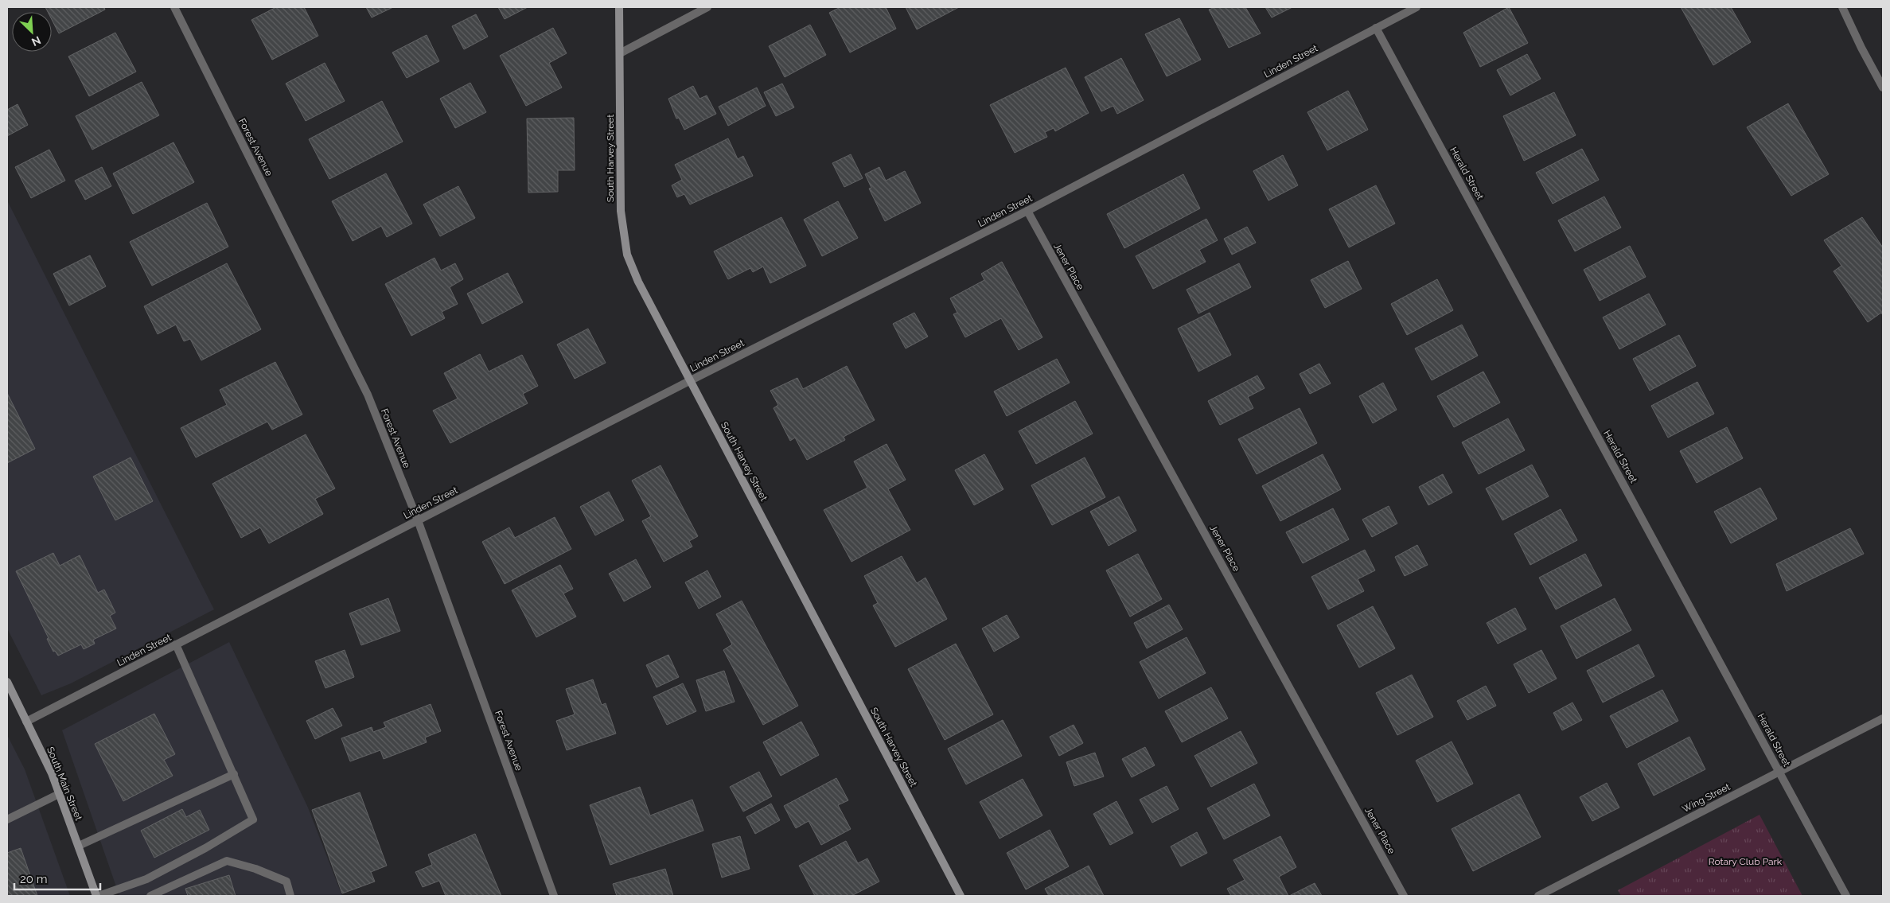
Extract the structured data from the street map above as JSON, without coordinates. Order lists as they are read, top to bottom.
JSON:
{
  "streets": {
    "street": [
      "Linden Street",
      "Forest Avenue",
      "South Harvey Street",
      "Herald Street",
      "Jener Place",
      "South Main Street",
      "Wing Street"
    ]
  },
  "crossings": [
    ["Linden Street", "Forest Avenue"],
    ["Linden Street", "South Harvey Street"],
    ["Linden Street", "Herald Street"],
    ["Linden Street", "Jener Place"],
    ["Linden Street", "South Main Street"],
    ["Herald Street", "Wing Street"]
  ],
  "parks": ["Rotary Club Park"],
  "scale_bar": "20 m",
  "north": "bottom right"
}
